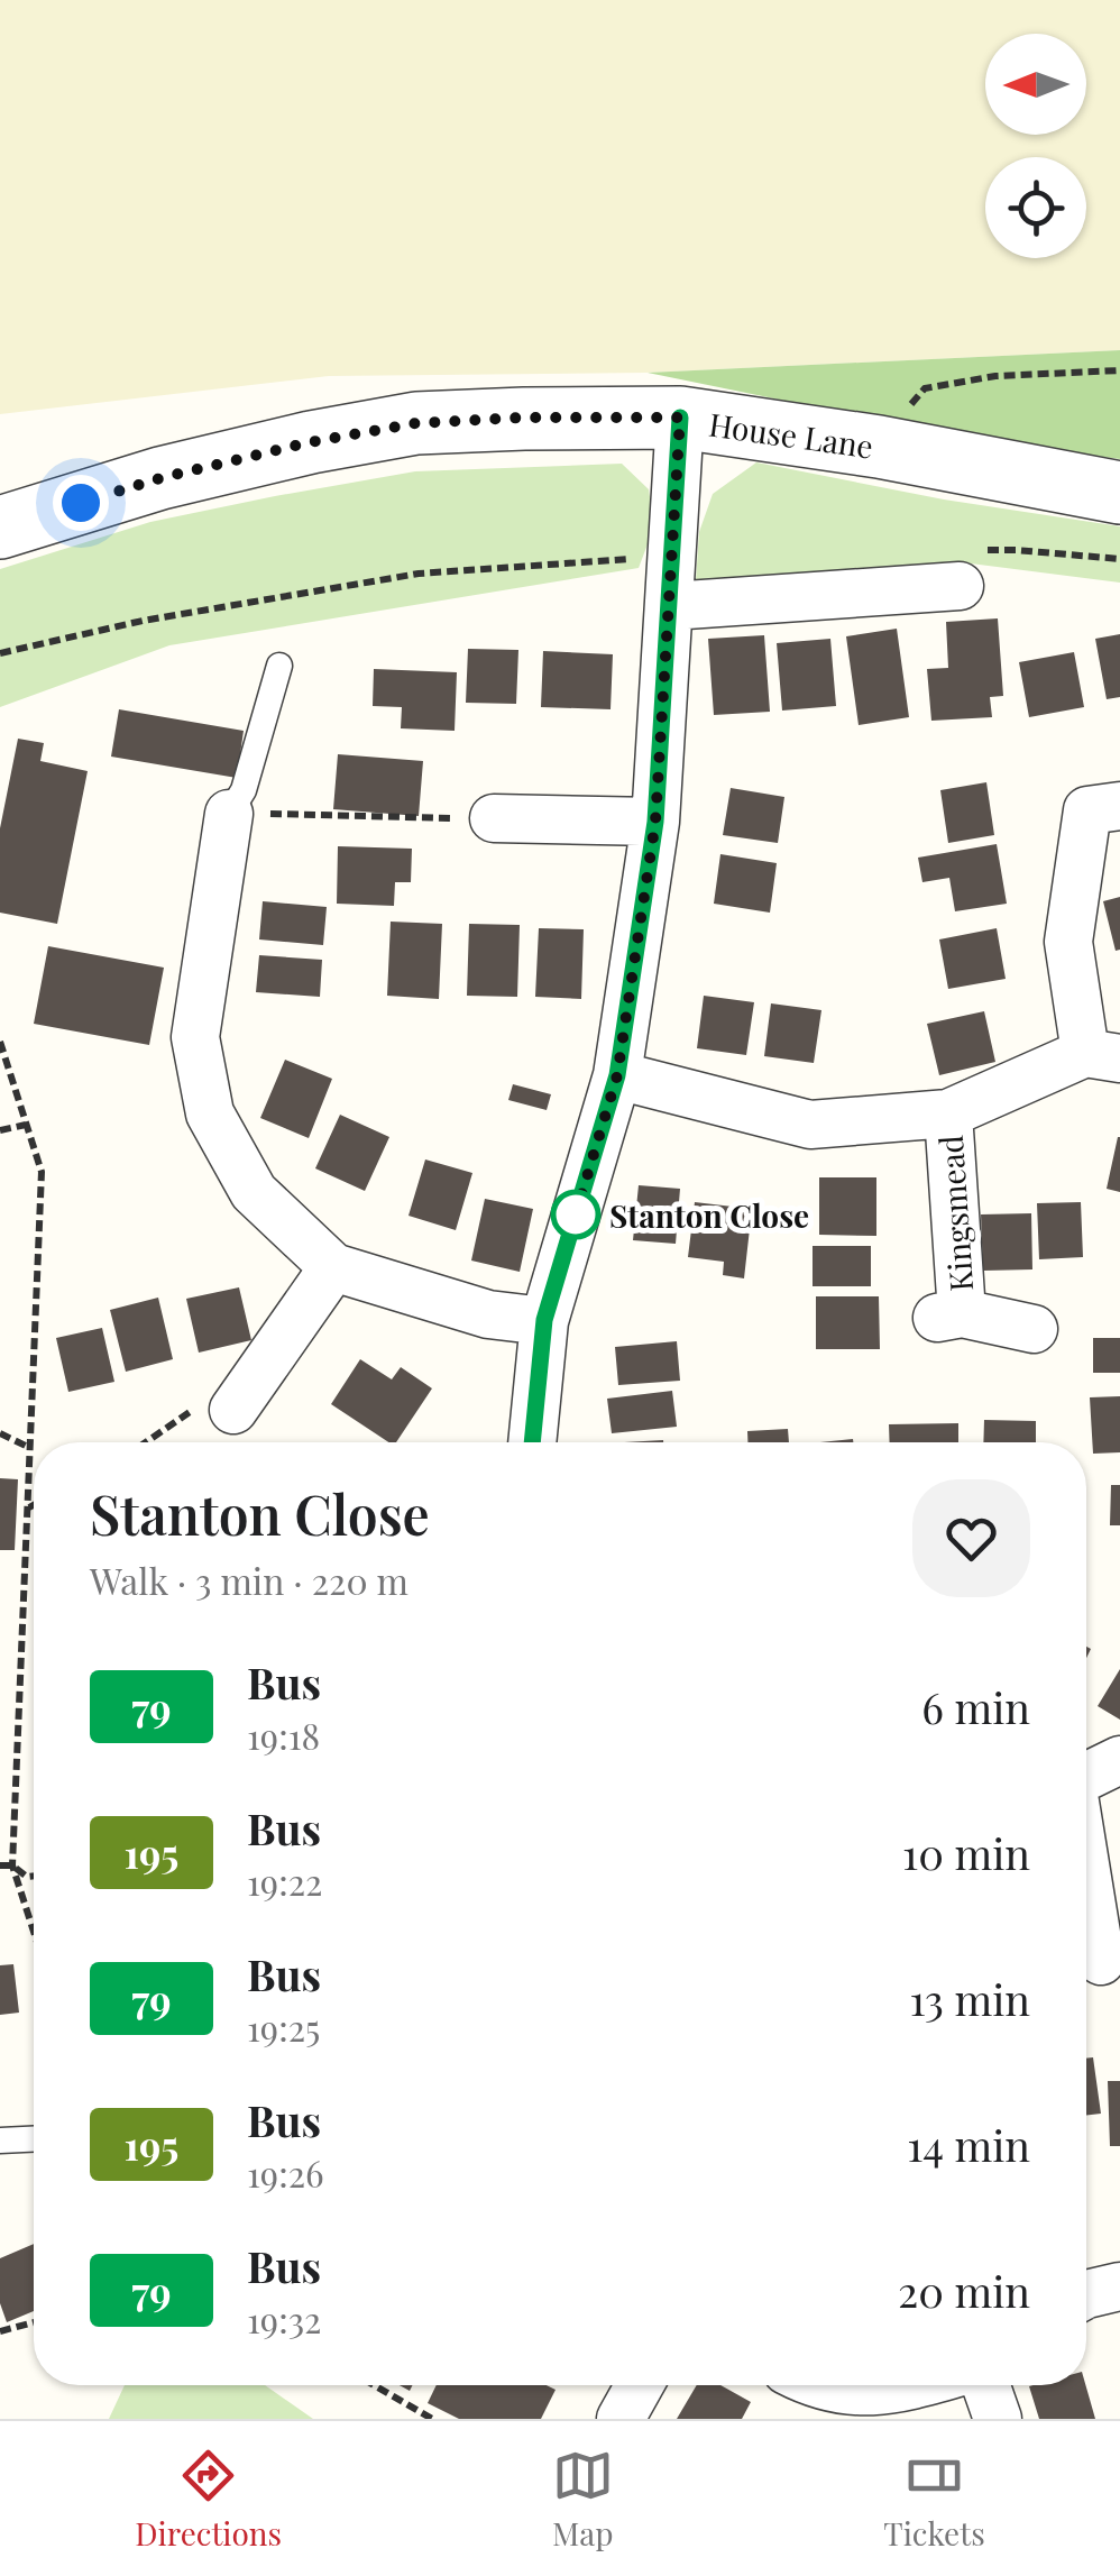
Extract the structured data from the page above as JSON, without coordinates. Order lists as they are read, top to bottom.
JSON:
{
  "streets": {
    "street": ["House Lane", "Kingsmead"]
  },
  "places": ["Stanton Close"],
  "lines": ["bus line 79"],
  "north": "left",
  "page": {
    "heading": ["Stanton Close", "Walk · 3 min · 220 m"],
    "list": [
      {
        "mark": "79",
        "name": "Bus",
        "note": "19:18",
        "value": "6 min"
      },
      {
        "mark": "195",
        "name": "Bus",
        "note": "19:22",
        "value": "10 min"
      },
      {
        "mark": "79",
        "name": "Bus",
        "note": "19:25",
        "value": "13 min"
      },
      {
        "mark": "195",
        "name": "Bus",
        "note": "19:26",
        "value": "14 min"
      },
      {
        "mark": "79",
        "name": "Bus",
        "note": "19:32",
        "value": "20 min"
      }
    ],
    "tabs": ["Directions", "Map", "Tickets"]
  }
}
